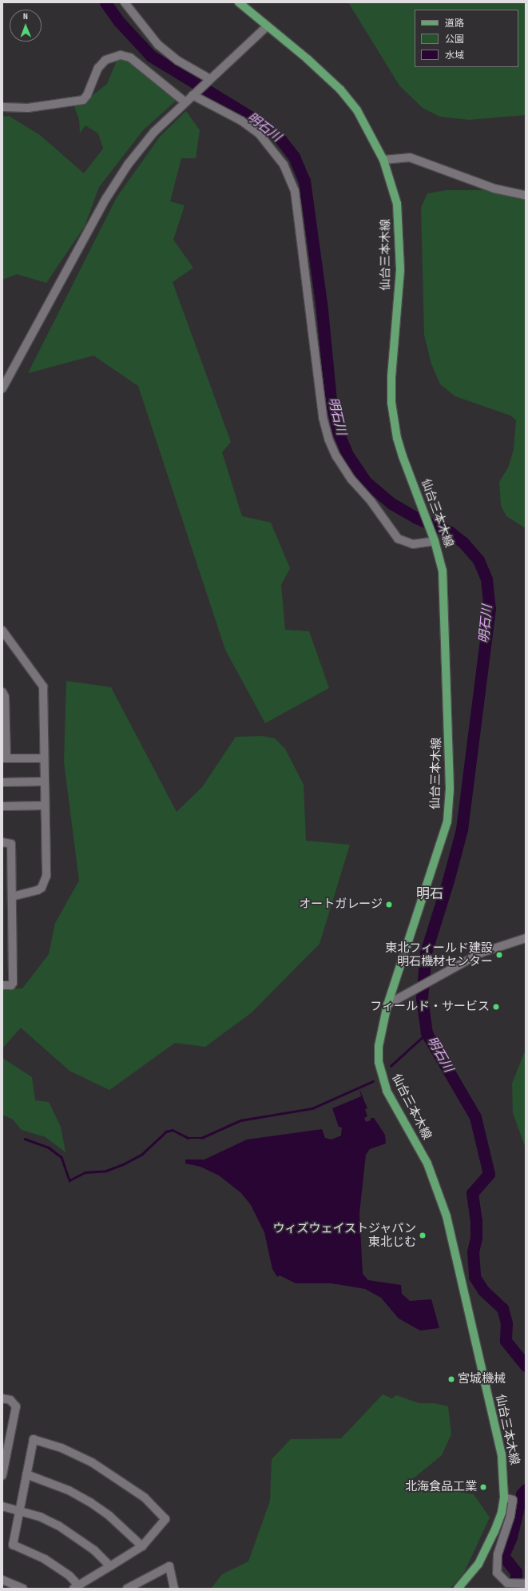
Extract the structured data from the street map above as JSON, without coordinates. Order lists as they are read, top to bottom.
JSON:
{
  "streets": {
    "main road": ["仙台三本木線"]
  },
  "districts": ["明石"],
  "water": ["明石川"],
  "places": [
    "オートガレージ",
    "東北フィールド建設 明石機材センター",
    "フィールド・サービス",
    "ウィズウェイストジャパン 東北じむ",
    "宮城機械",
    "北海食品工業"
  ],
  "legend": ["道路", "公園", "水域"],
  "north": "top"
}
